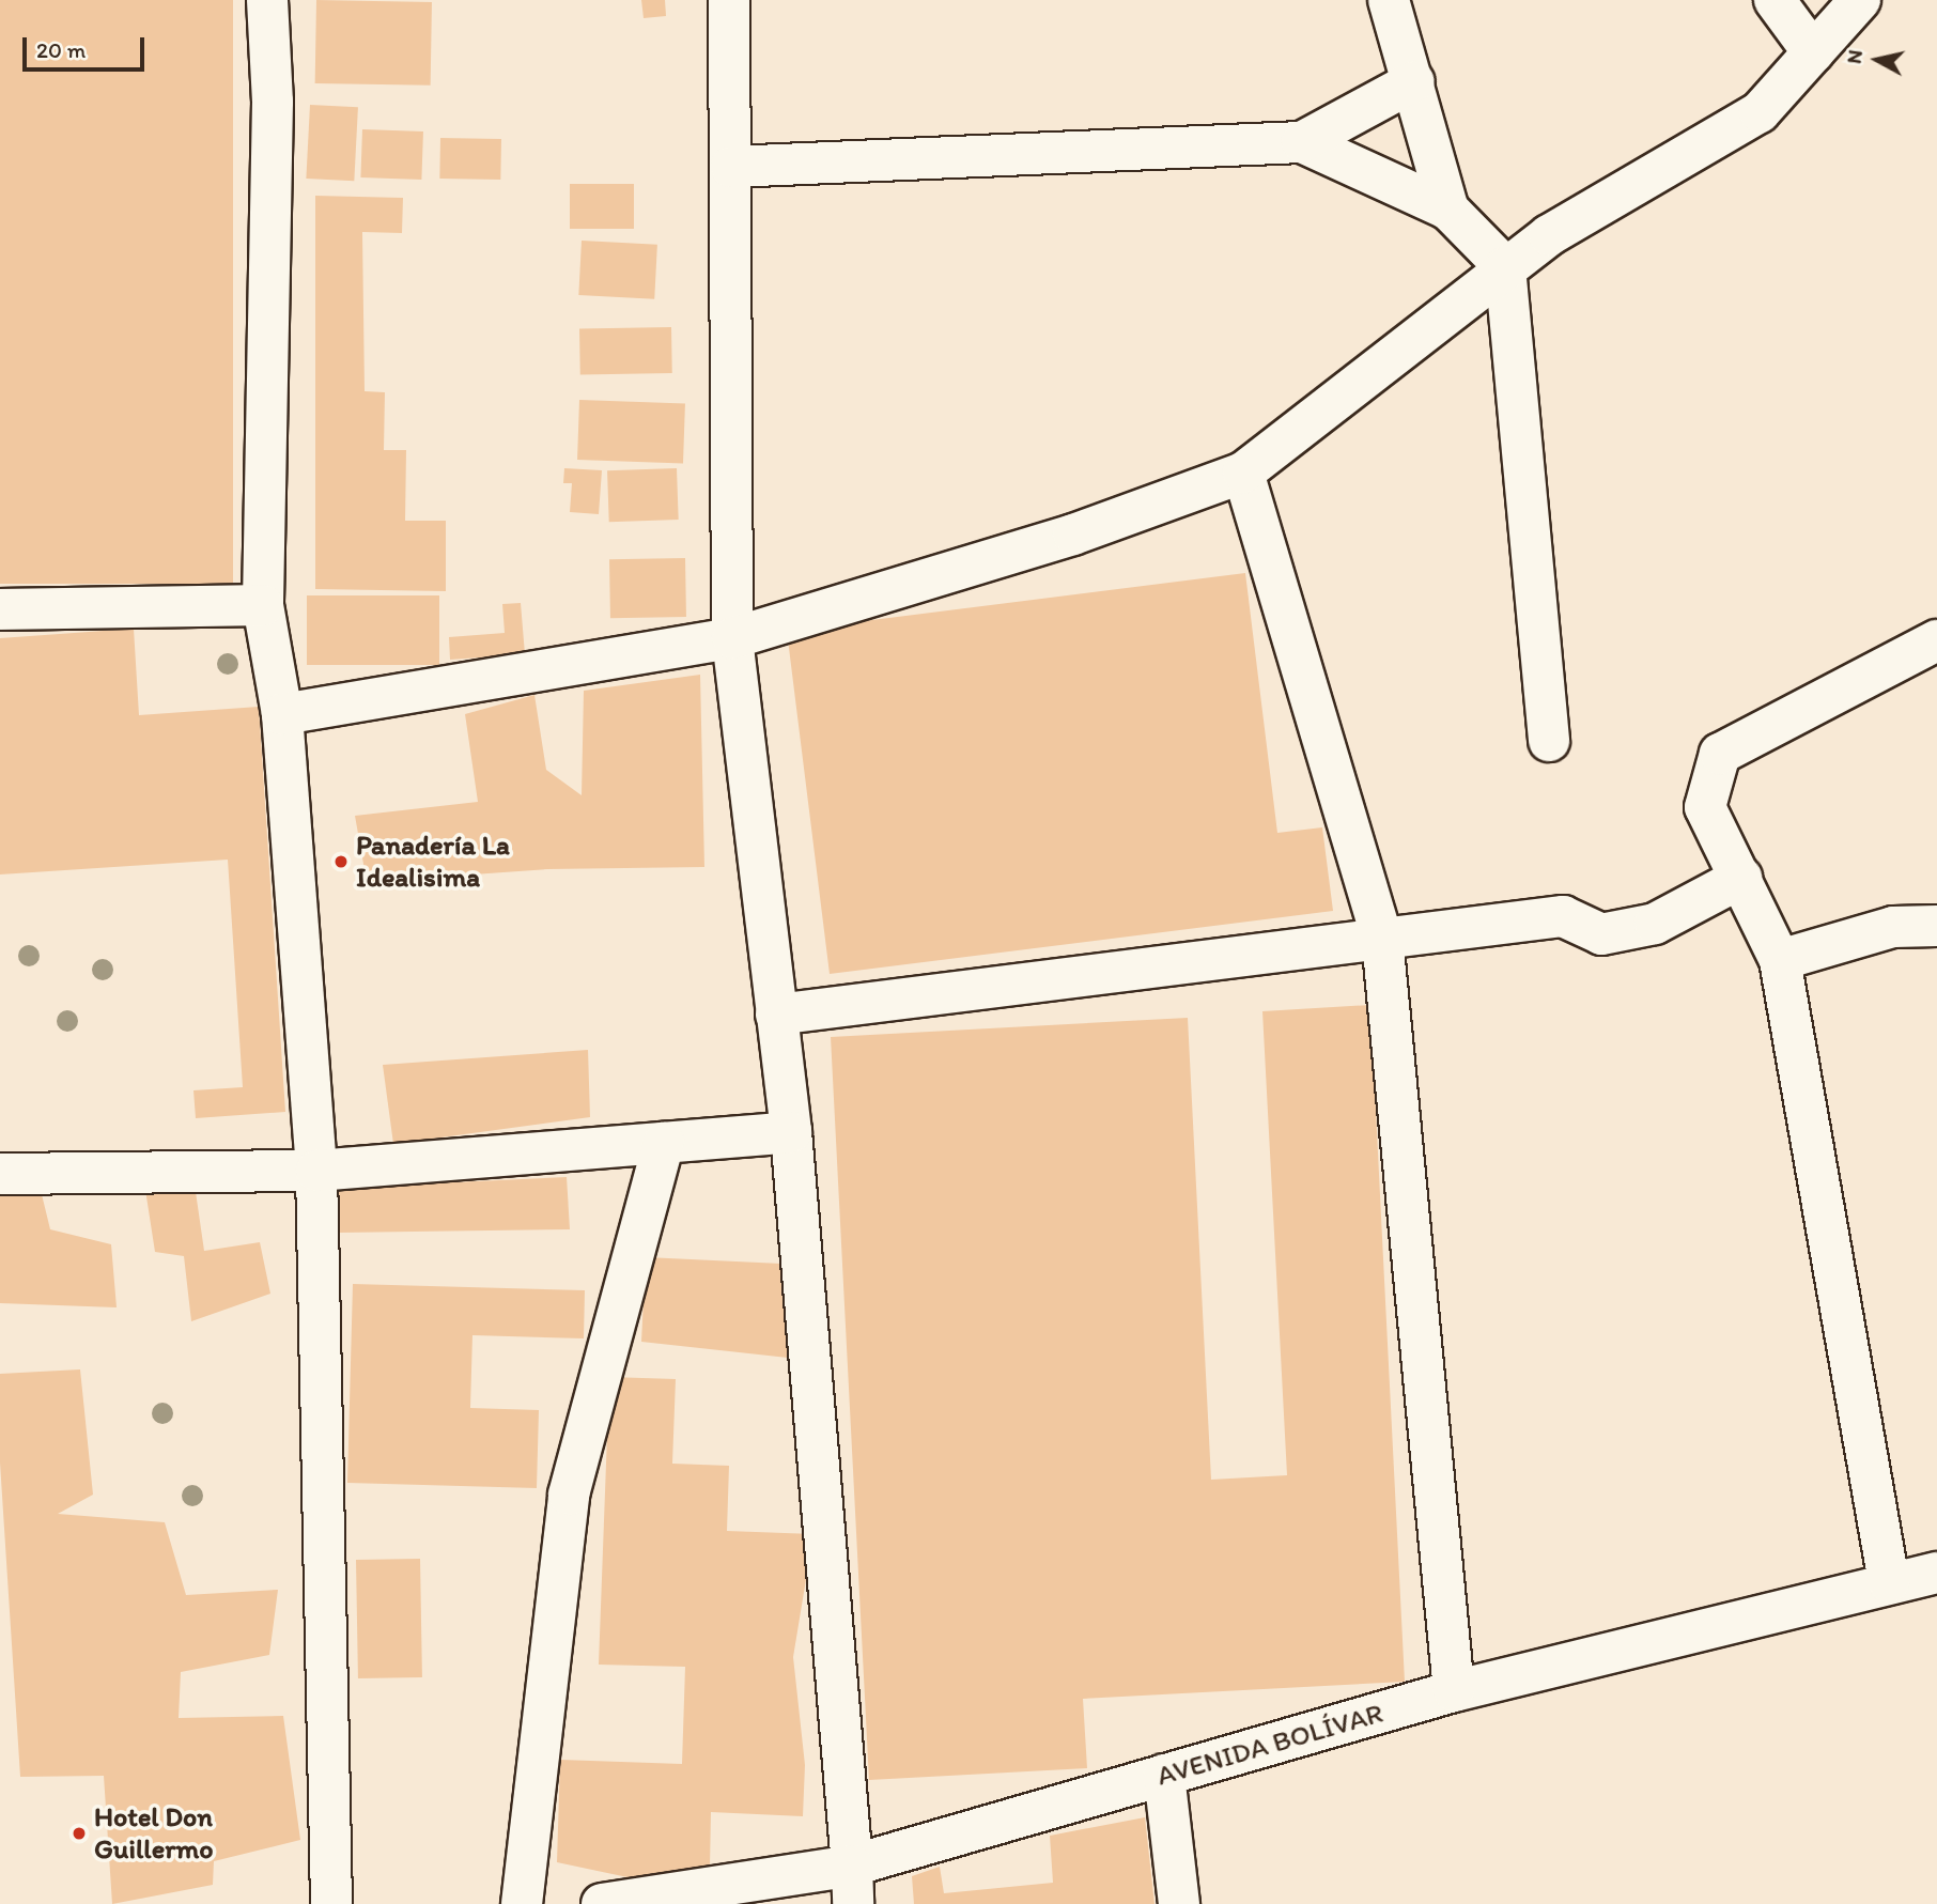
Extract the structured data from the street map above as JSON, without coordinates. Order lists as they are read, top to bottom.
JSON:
{
  "streets": {
    "street": ["AVENIDA BOLÍVAR"]
  },
  "places": ["Panadería La Idealisima", "Hotel Don Guillermo"],
  "scale_bar": "20 m",
  "north": "left"
}
